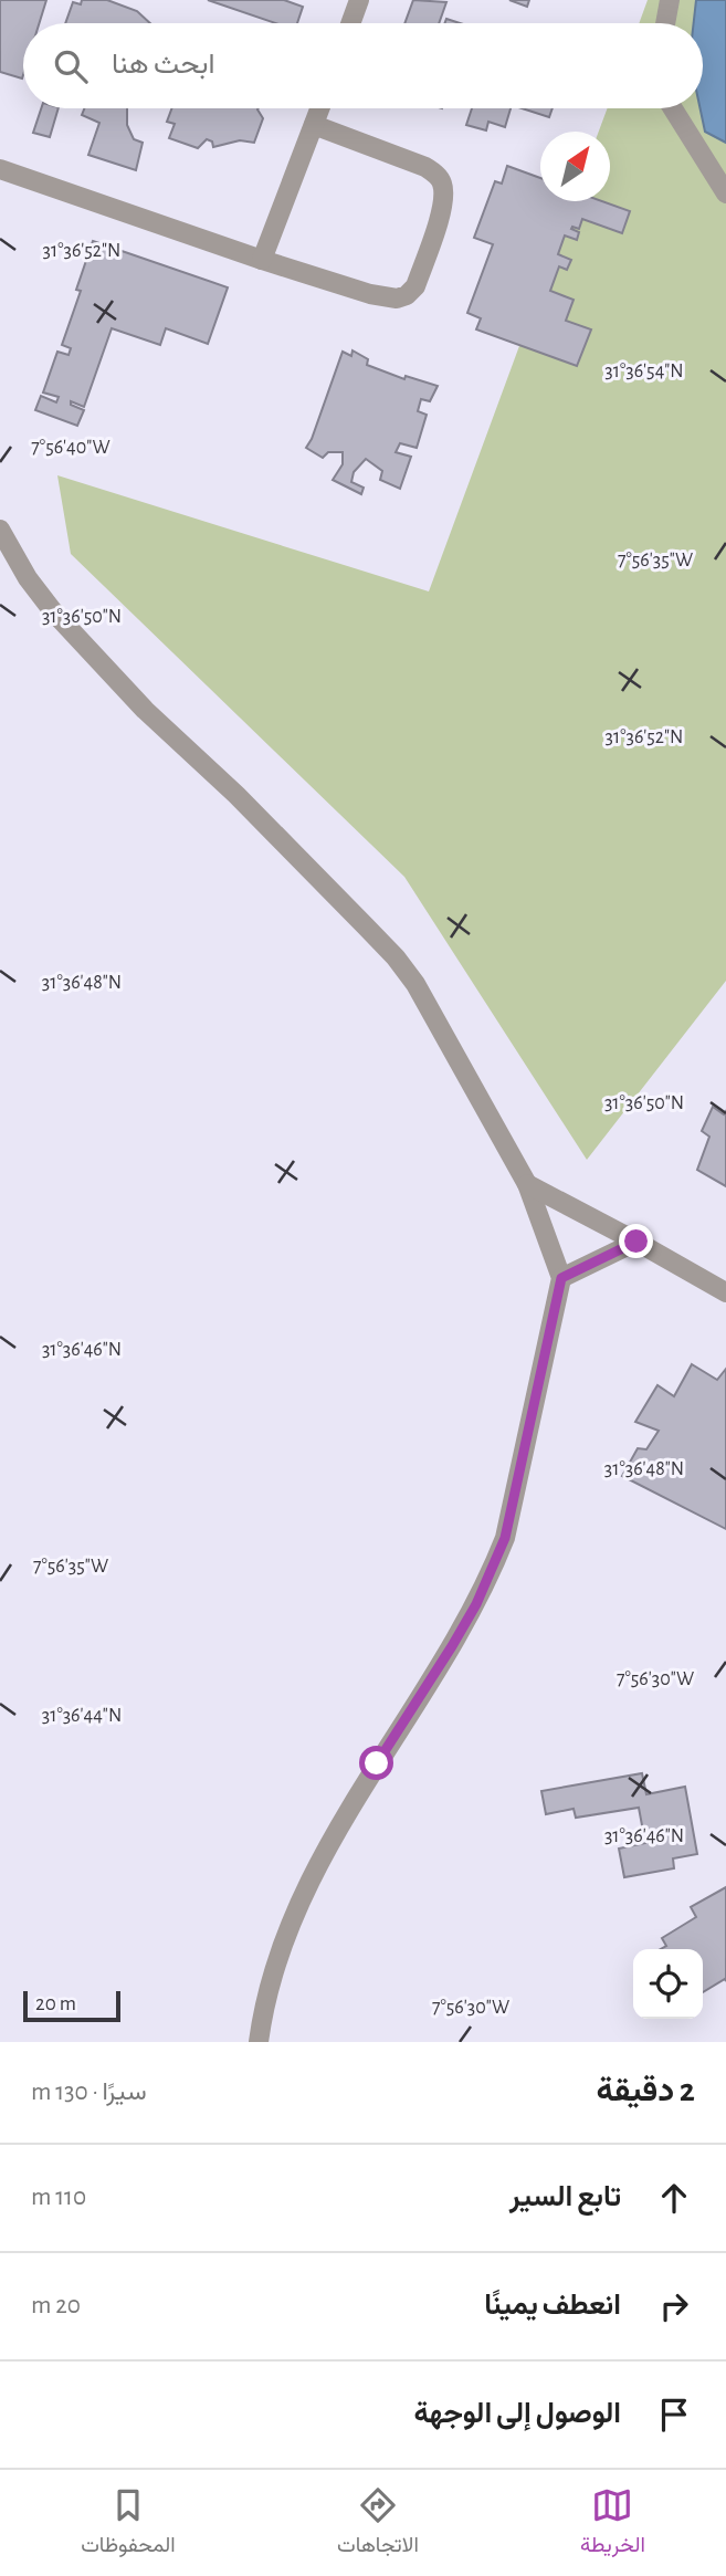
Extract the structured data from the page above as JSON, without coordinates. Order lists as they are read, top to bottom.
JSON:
{
  "scale_bar": "20 m",
  "north": "top right",
  "page": {
    "search": "ابحث هنا",
    "scale": "20 m",
    "heading": ["2 دقيقة", "سيرًا · 130 m"],
    "list": [
      ["تابع السير", "110 m"],
      ["انعطف يمينًا", "20 m"],
      "الوصول إلى الوجهة"
    ],
    "nav": ["الخريطة", "الاتجاهات", "المحفوظات"]
  },
  "coordinates": [
    "31°36'52\"N",
    "31°36'54\"N",
    "7°56'40\"W",
    "7°56'35\"W",
    "31°36'50\"N",
    "31°36'48\"N",
    "31°36'46\"N",
    "7°56'30\"W",
    "31°36'44\"N"
  ]
}
